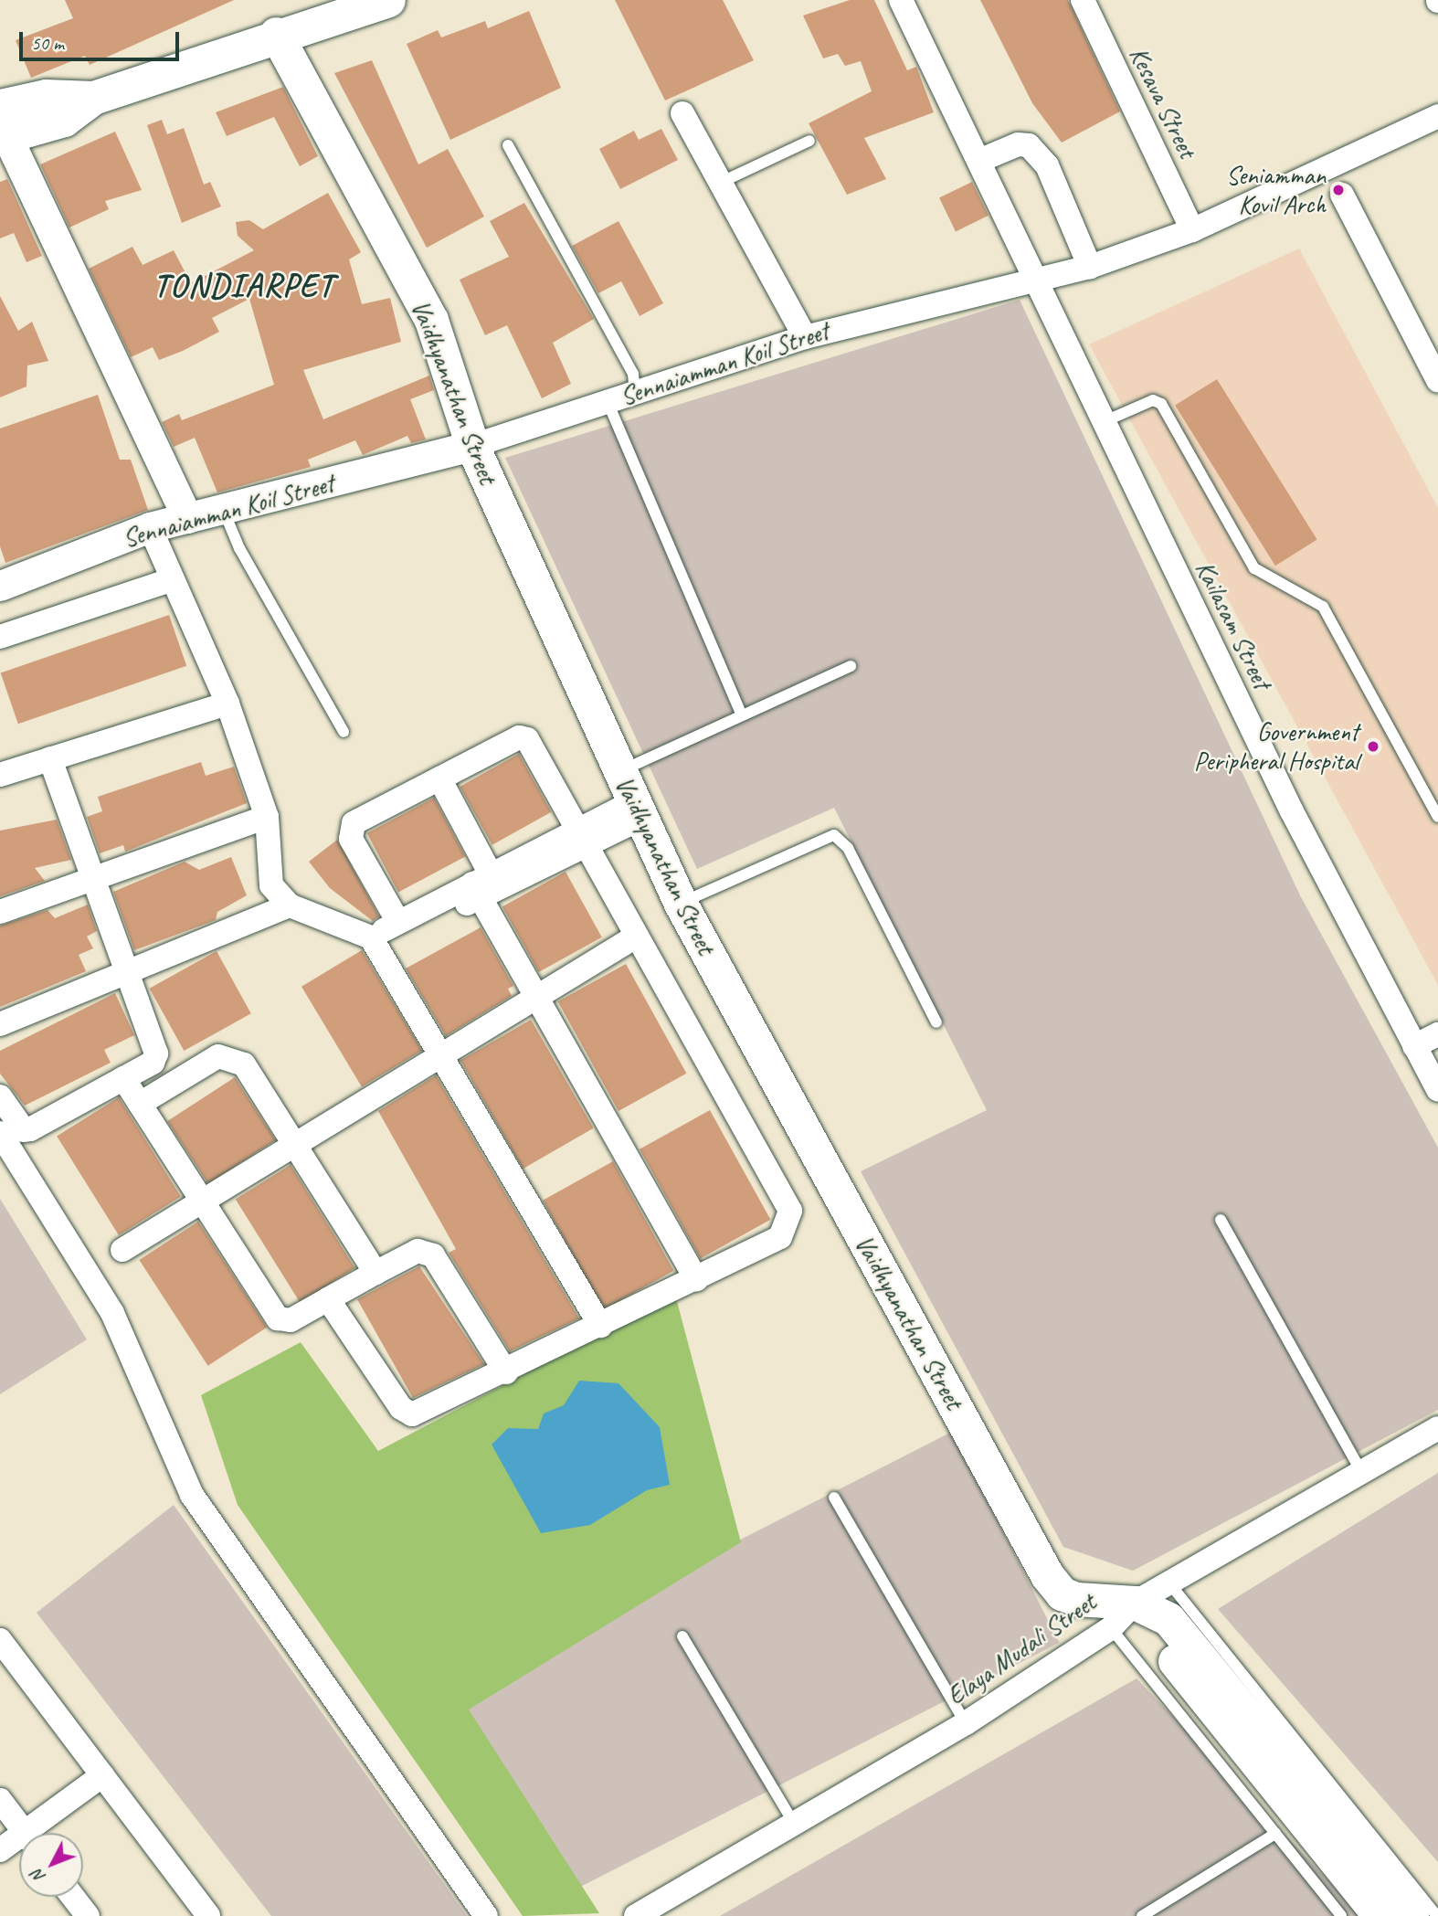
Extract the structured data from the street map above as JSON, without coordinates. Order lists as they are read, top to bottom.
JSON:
{
  "streets": {
    "main road": ["Vaidhyanathan Street"],
    "street": [
      "Kesava Street",
      "Sennaiamman Koil Street",
      "Kailasam Street",
      "Elaya Mudali Street"
    ]
  },
  "crossings": [
    ["Kesava Street", "Sennaiamman Koil Street"],
    ["Sennaiamman Koil Street", "Vaidhyanathan Street"],
    ["Sennaiamman Koil Street", "Kailasam Street"],
    ["Vaidhyanathan Street", "Elaya Mudali Street"]
  ],
  "districts": ["TONDIARPET"],
  "places": ["Seniamman Kovil Arch", "Government Peripheral Hospital"],
  "scale_bar": "50 m",
  "north": "bottom left"
}
